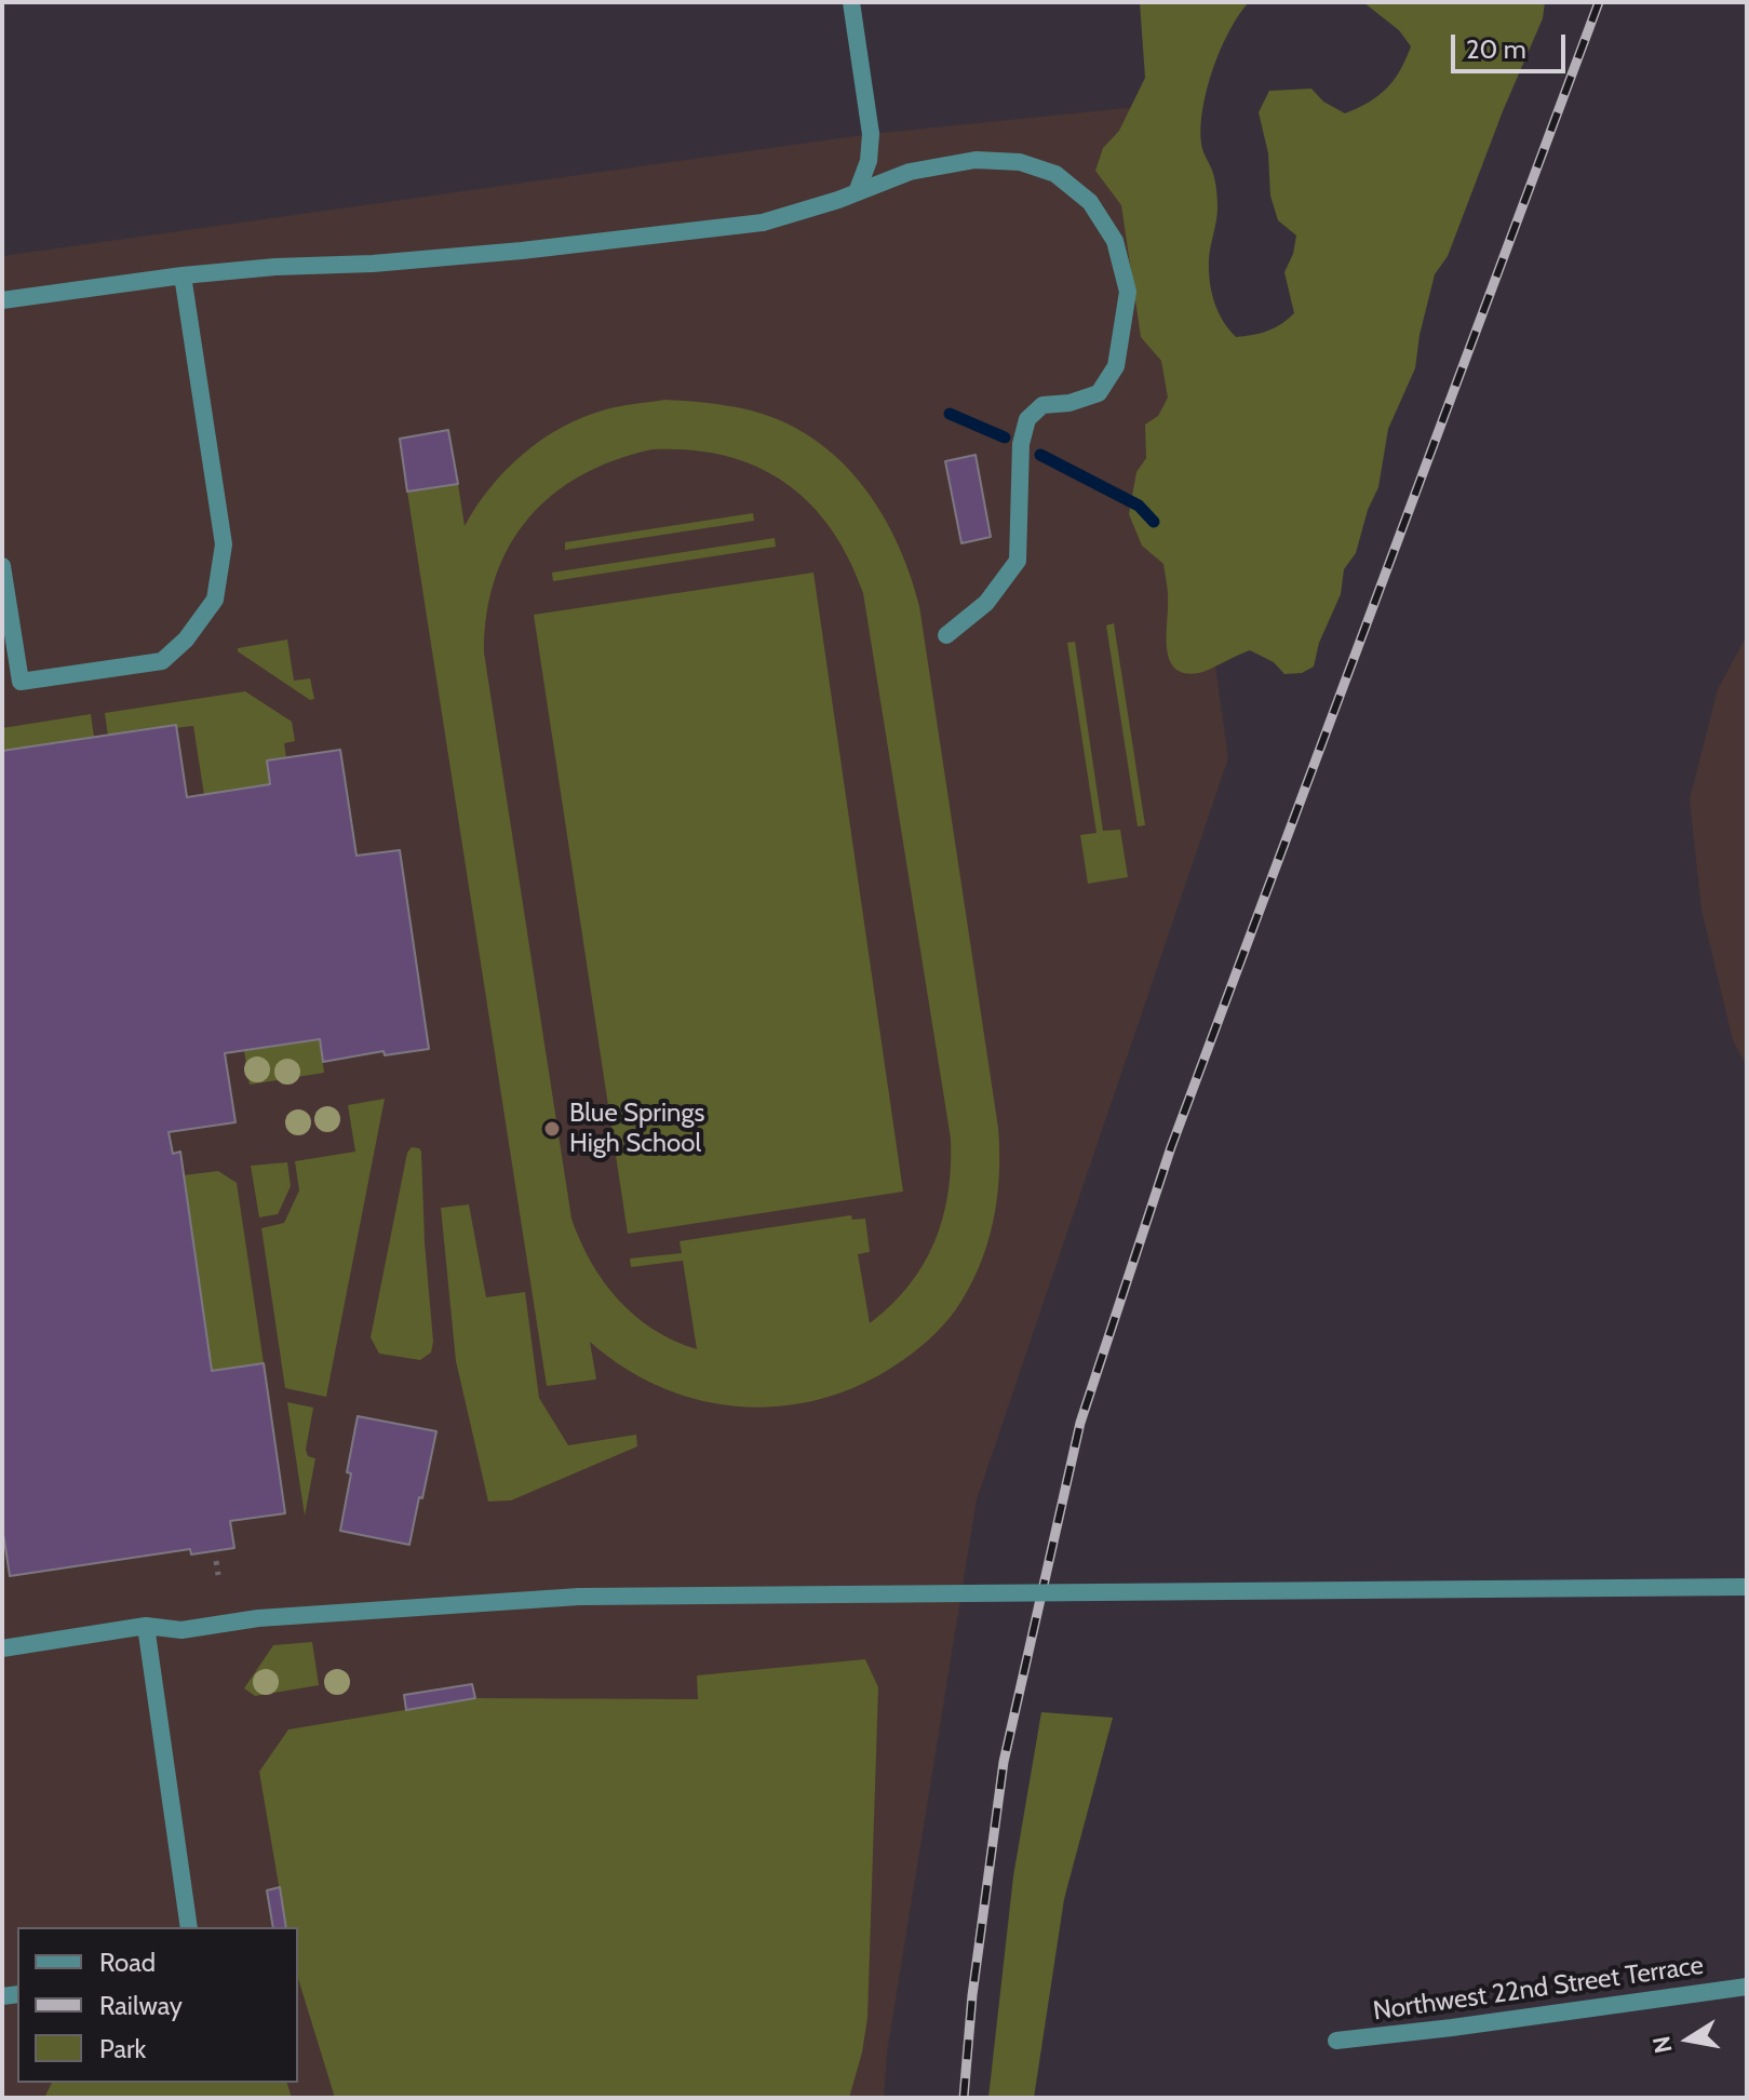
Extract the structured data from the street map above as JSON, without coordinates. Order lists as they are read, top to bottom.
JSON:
{
  "streets": {
    "street": ["Northwest 22nd Street Terrace"]
  },
  "places": ["Blue Springs High School"],
  "legend": ["Road", "Railway", "Park"],
  "scale_bar": "20 m",
  "north": "left"
}
